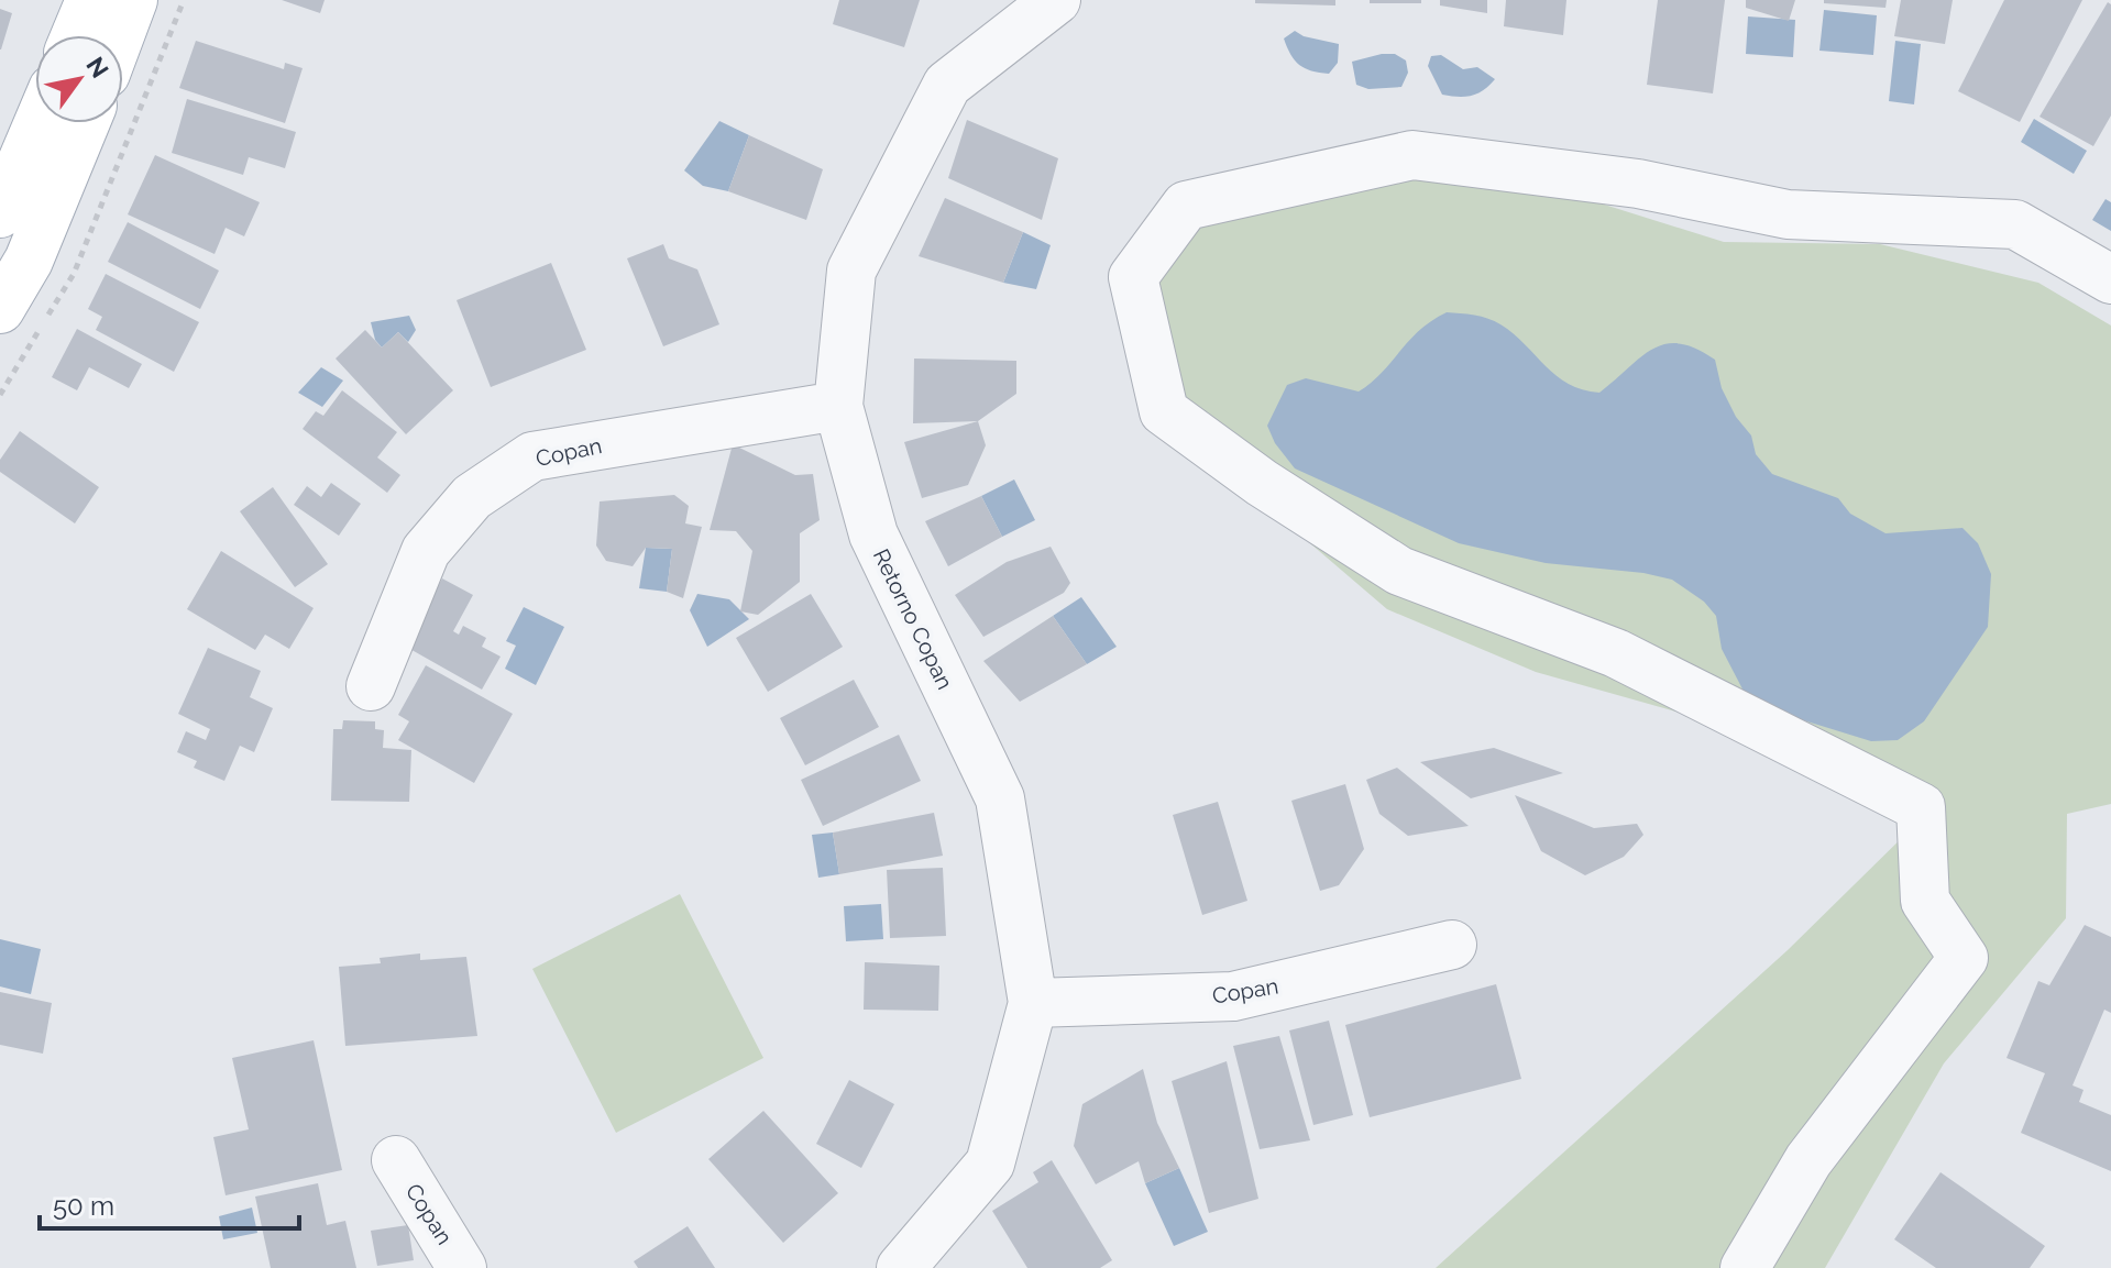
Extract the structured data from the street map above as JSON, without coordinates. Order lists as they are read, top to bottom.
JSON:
{
  "streets": {
    "street": ["Copan", "Retorno Copan"]
  },
  "crossings": [
    ["Copan", "Retorno Copan"]
  ],
  "scale_bar": "50 m",
  "north": "top right"
}
